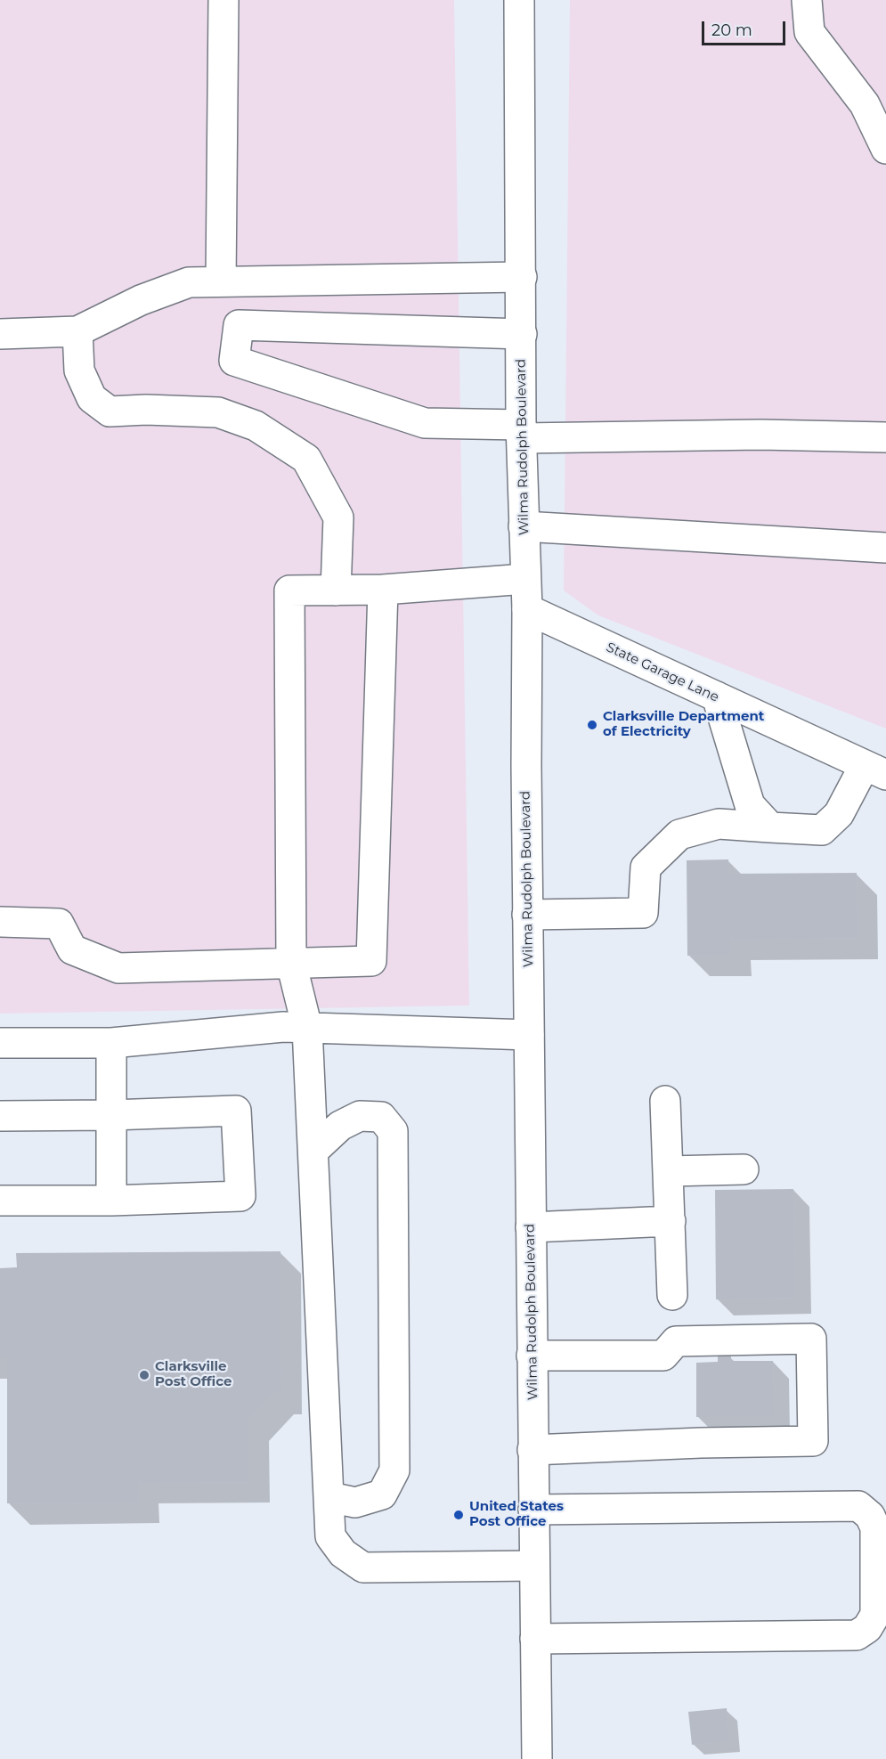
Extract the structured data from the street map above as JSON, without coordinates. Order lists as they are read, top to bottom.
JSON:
{
  "streets": {
    "main road": ["Wilma Rudolph Boulevard", "State Garage Lane"]
  },
  "crossings": [
    ["Wilma Rudolph Boulevard", "State Garage Lane"]
  ],
  "places": ["Clarksville Department of Electricity", "Clarksville Post Office", "United States Post Office"],
  "scale_bar": "20 m"
}
